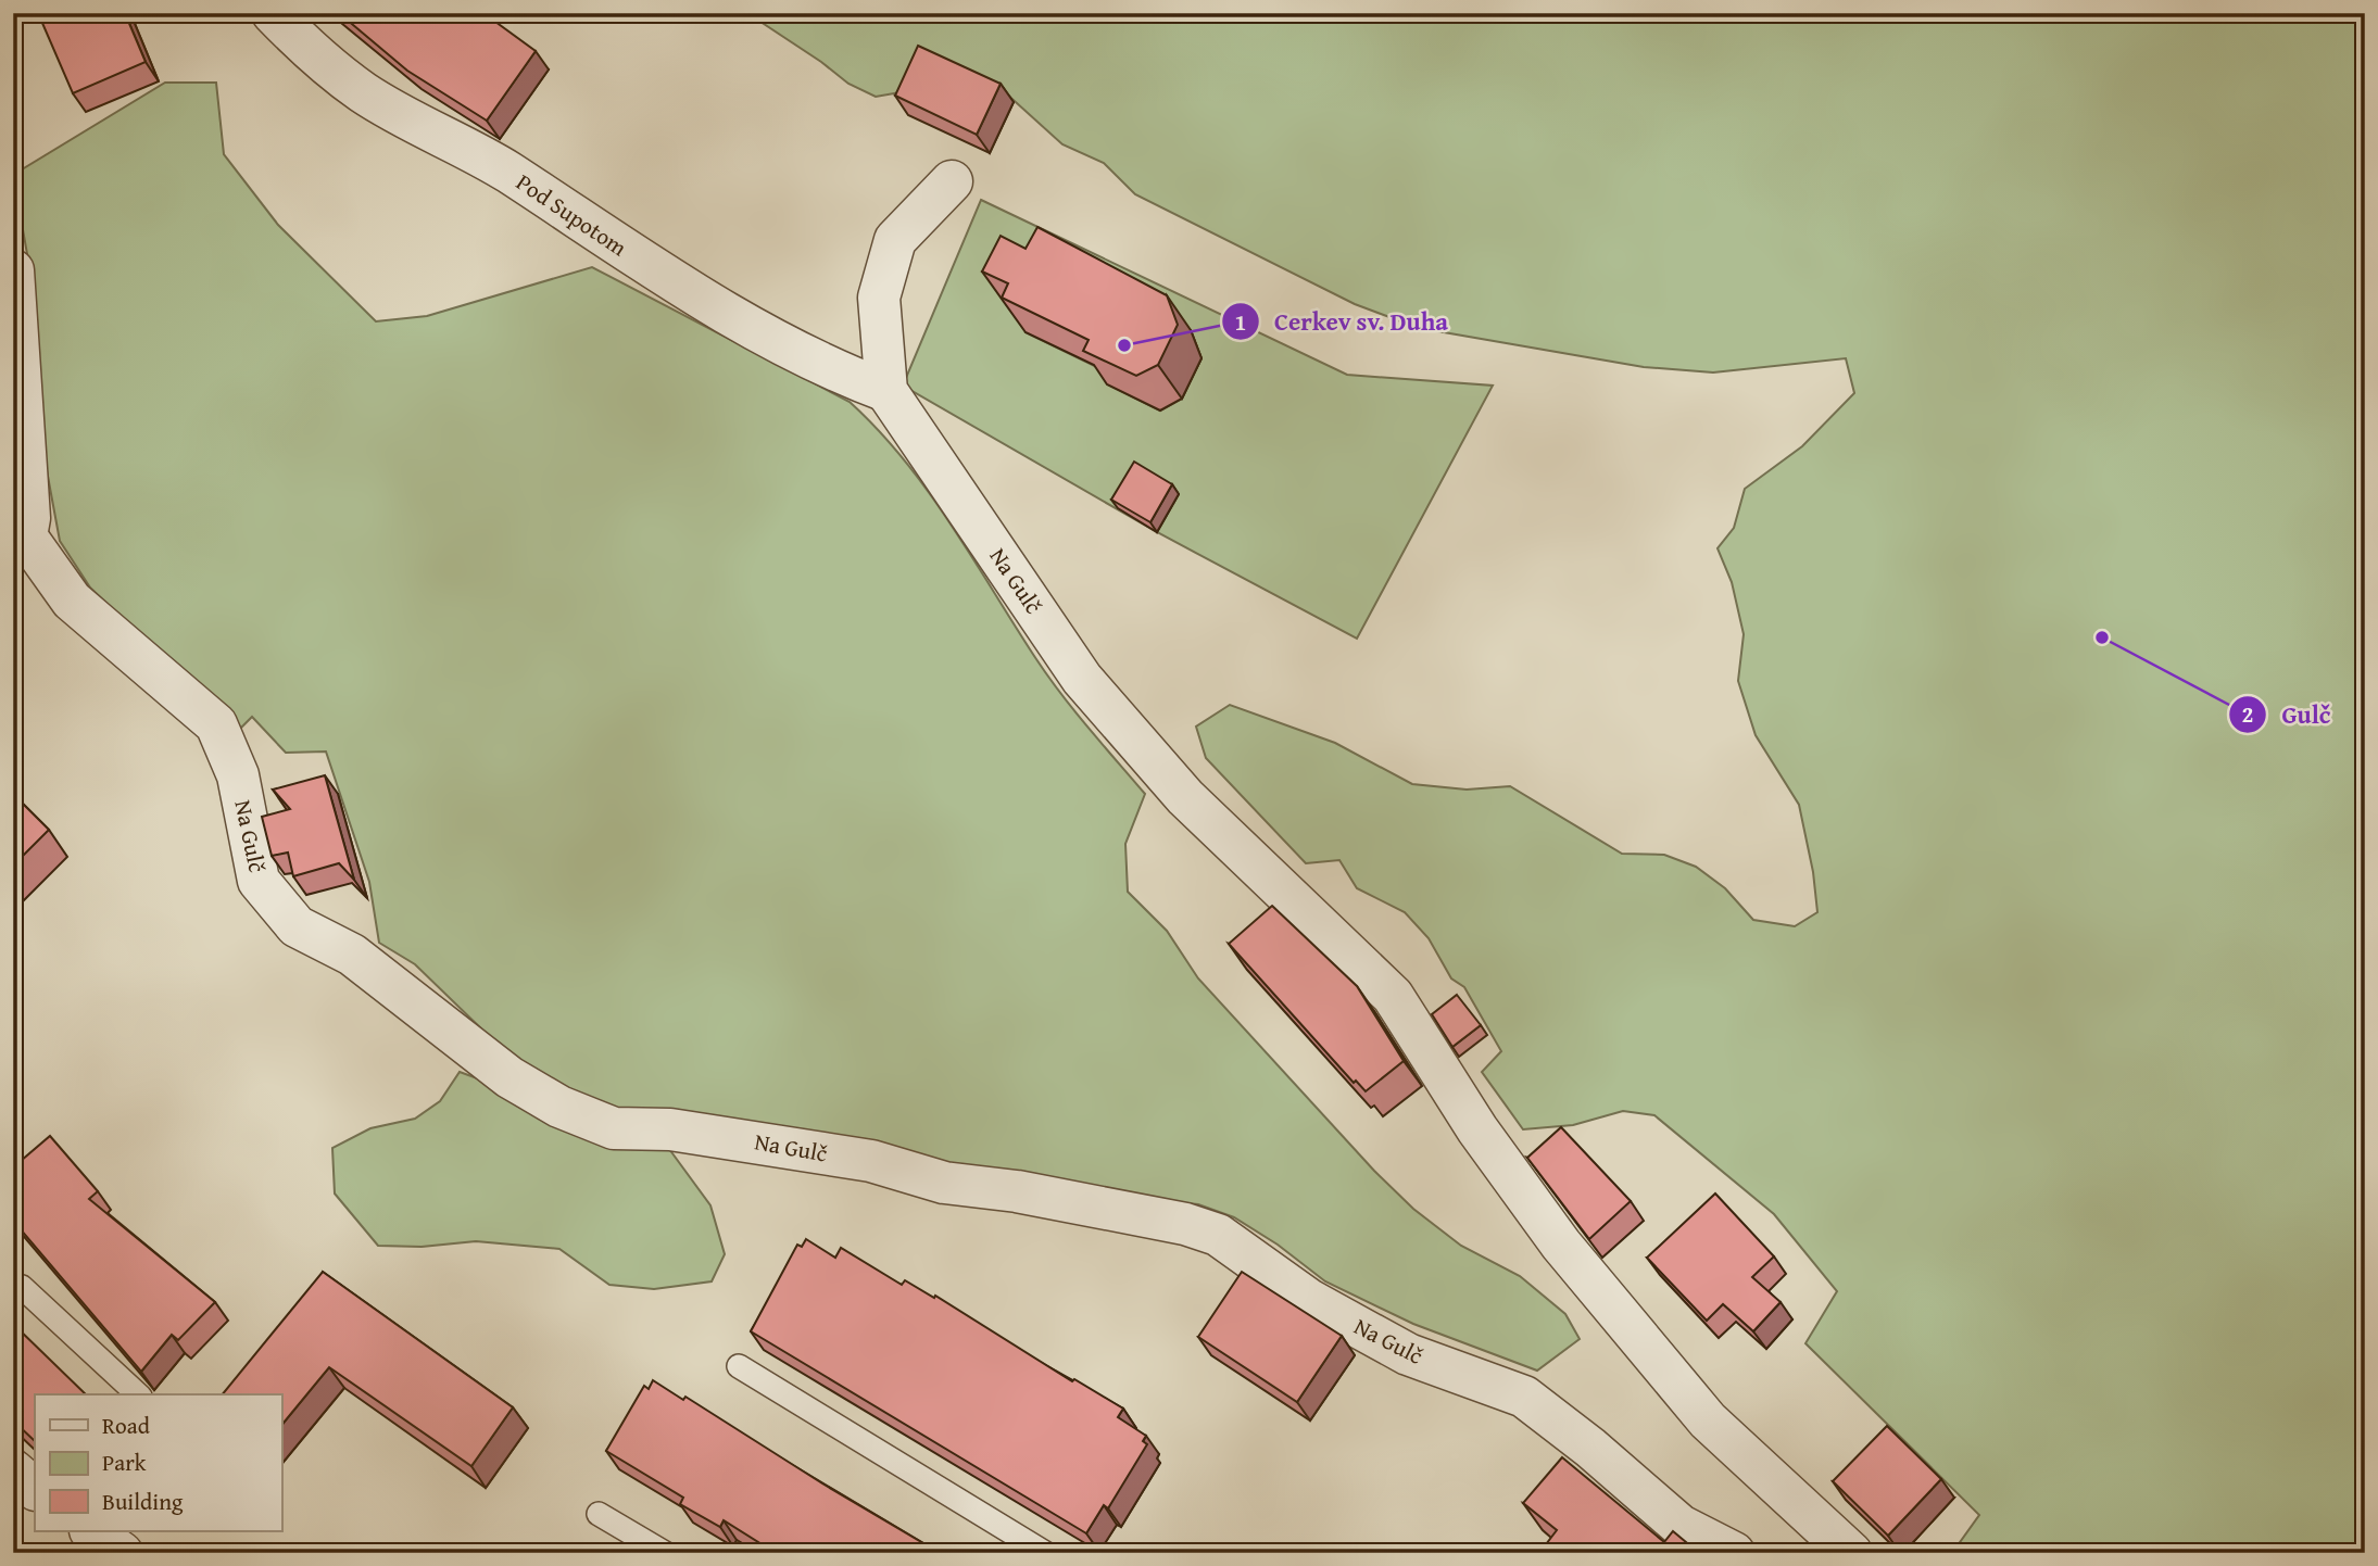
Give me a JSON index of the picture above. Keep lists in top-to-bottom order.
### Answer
{
  "streets": {
    "street": ["Pod Supotom", "Na Gulč"]
  },
  "crossings": [
    ["Pod Supotom", "Na Gulč"]
  ],
  "places": ["Cerkev sv. Duha", "Gulč"],
  "legend": ["Road", "Park", "Building"]
}
